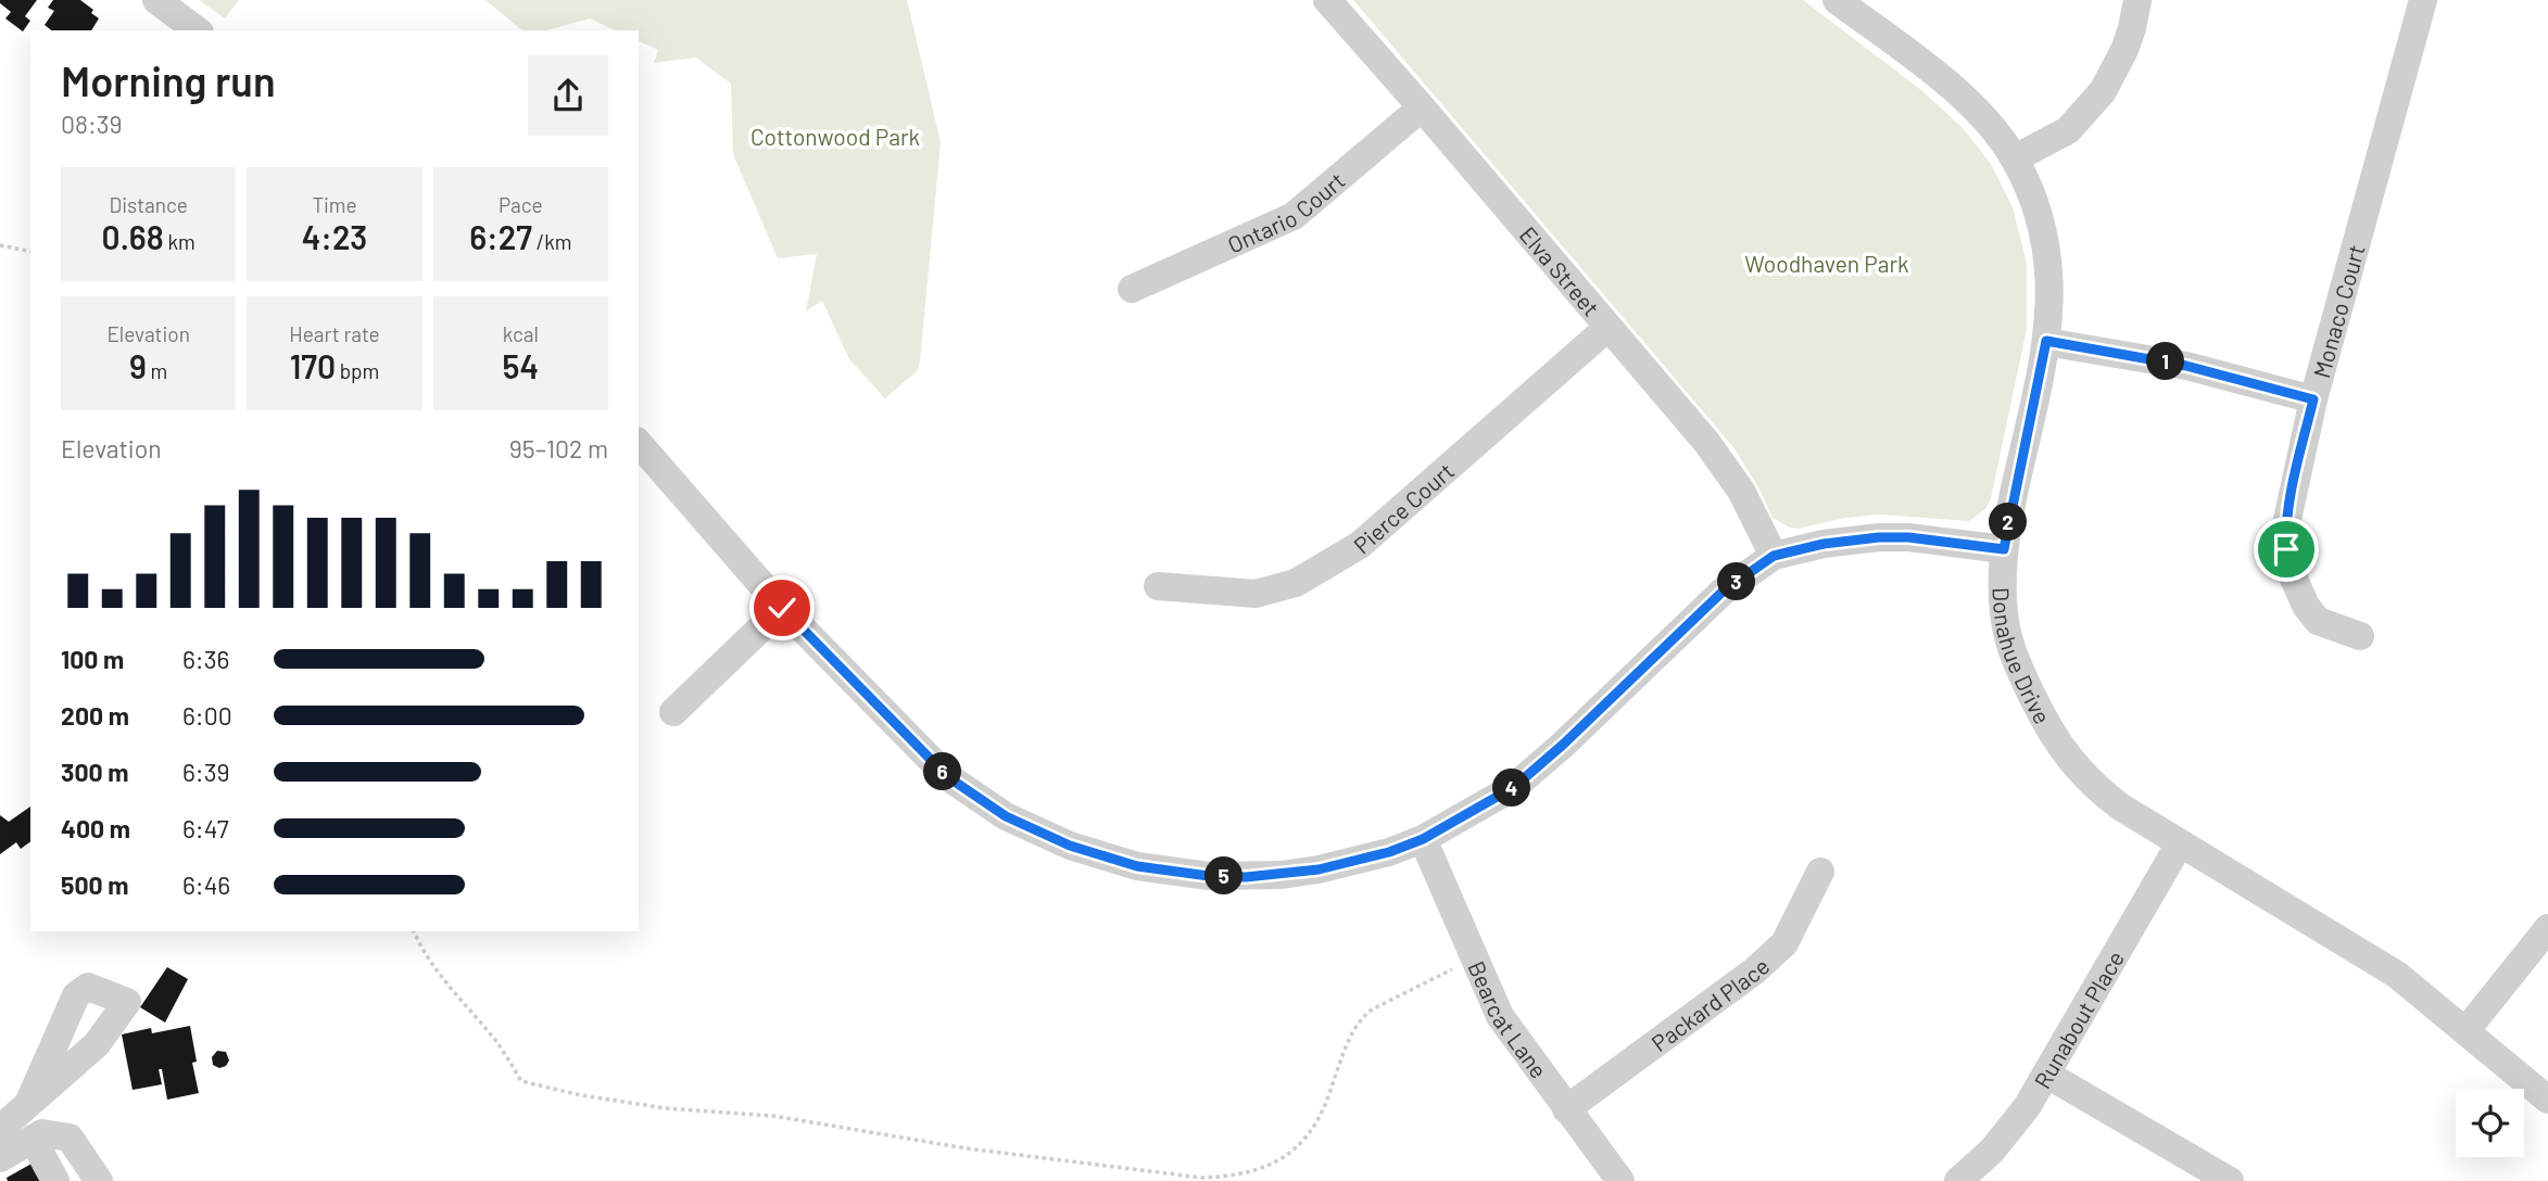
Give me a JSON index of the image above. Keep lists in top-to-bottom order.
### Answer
{
  "streets": {
    "street": [
      "Ontario Court",
      "Elva Street",
      "Monaco Court",
      "Pierce Court",
      "Donahue Drive",
      "Packard Place",
      "Bearcat Lane",
      "Runabout Place"
    ]
  },
  "crossings": [
    ["Ontario Court", "Elva Street"],
    ["Elva Street", "Pierce Court"],
    ["Donahue Drive", "Runabout Place"],
    ["Packard Place", "Bearcat Lane"]
  ],
  "parks": ["Cottonwood Park", "Woodhaven Park"],
  "page": {
    "heading": ["Morning run", "08:39"],
    "stats": [
      ["Distance", "0.68 km"],
      ["Time", "4:23"],
      ["Pace", "6:27 /km"],
      ["Elevation", "9 m"],
      ["Heart rate", "170 bpm"],
      ["kcal", "54"]
    ],
    "pins": [
      "1",
      "2",
      "3",
      "6",
      "4",
      "5"
    ],
    "chart": ["Elevation", "95–102 m"],
    "list": [
      {
        "name": "100 m",
        "note": "6:36"
      },
      {
        "name": "200 m",
        "note": "6:00"
      },
      {
        "name": "300 m",
        "note": "6:39"
      },
      {
        "name": "400 m",
        "note": "6:47"
      },
      {
        "name": "500 m",
        "note": "6:46"
      }
    ]
  }
}
